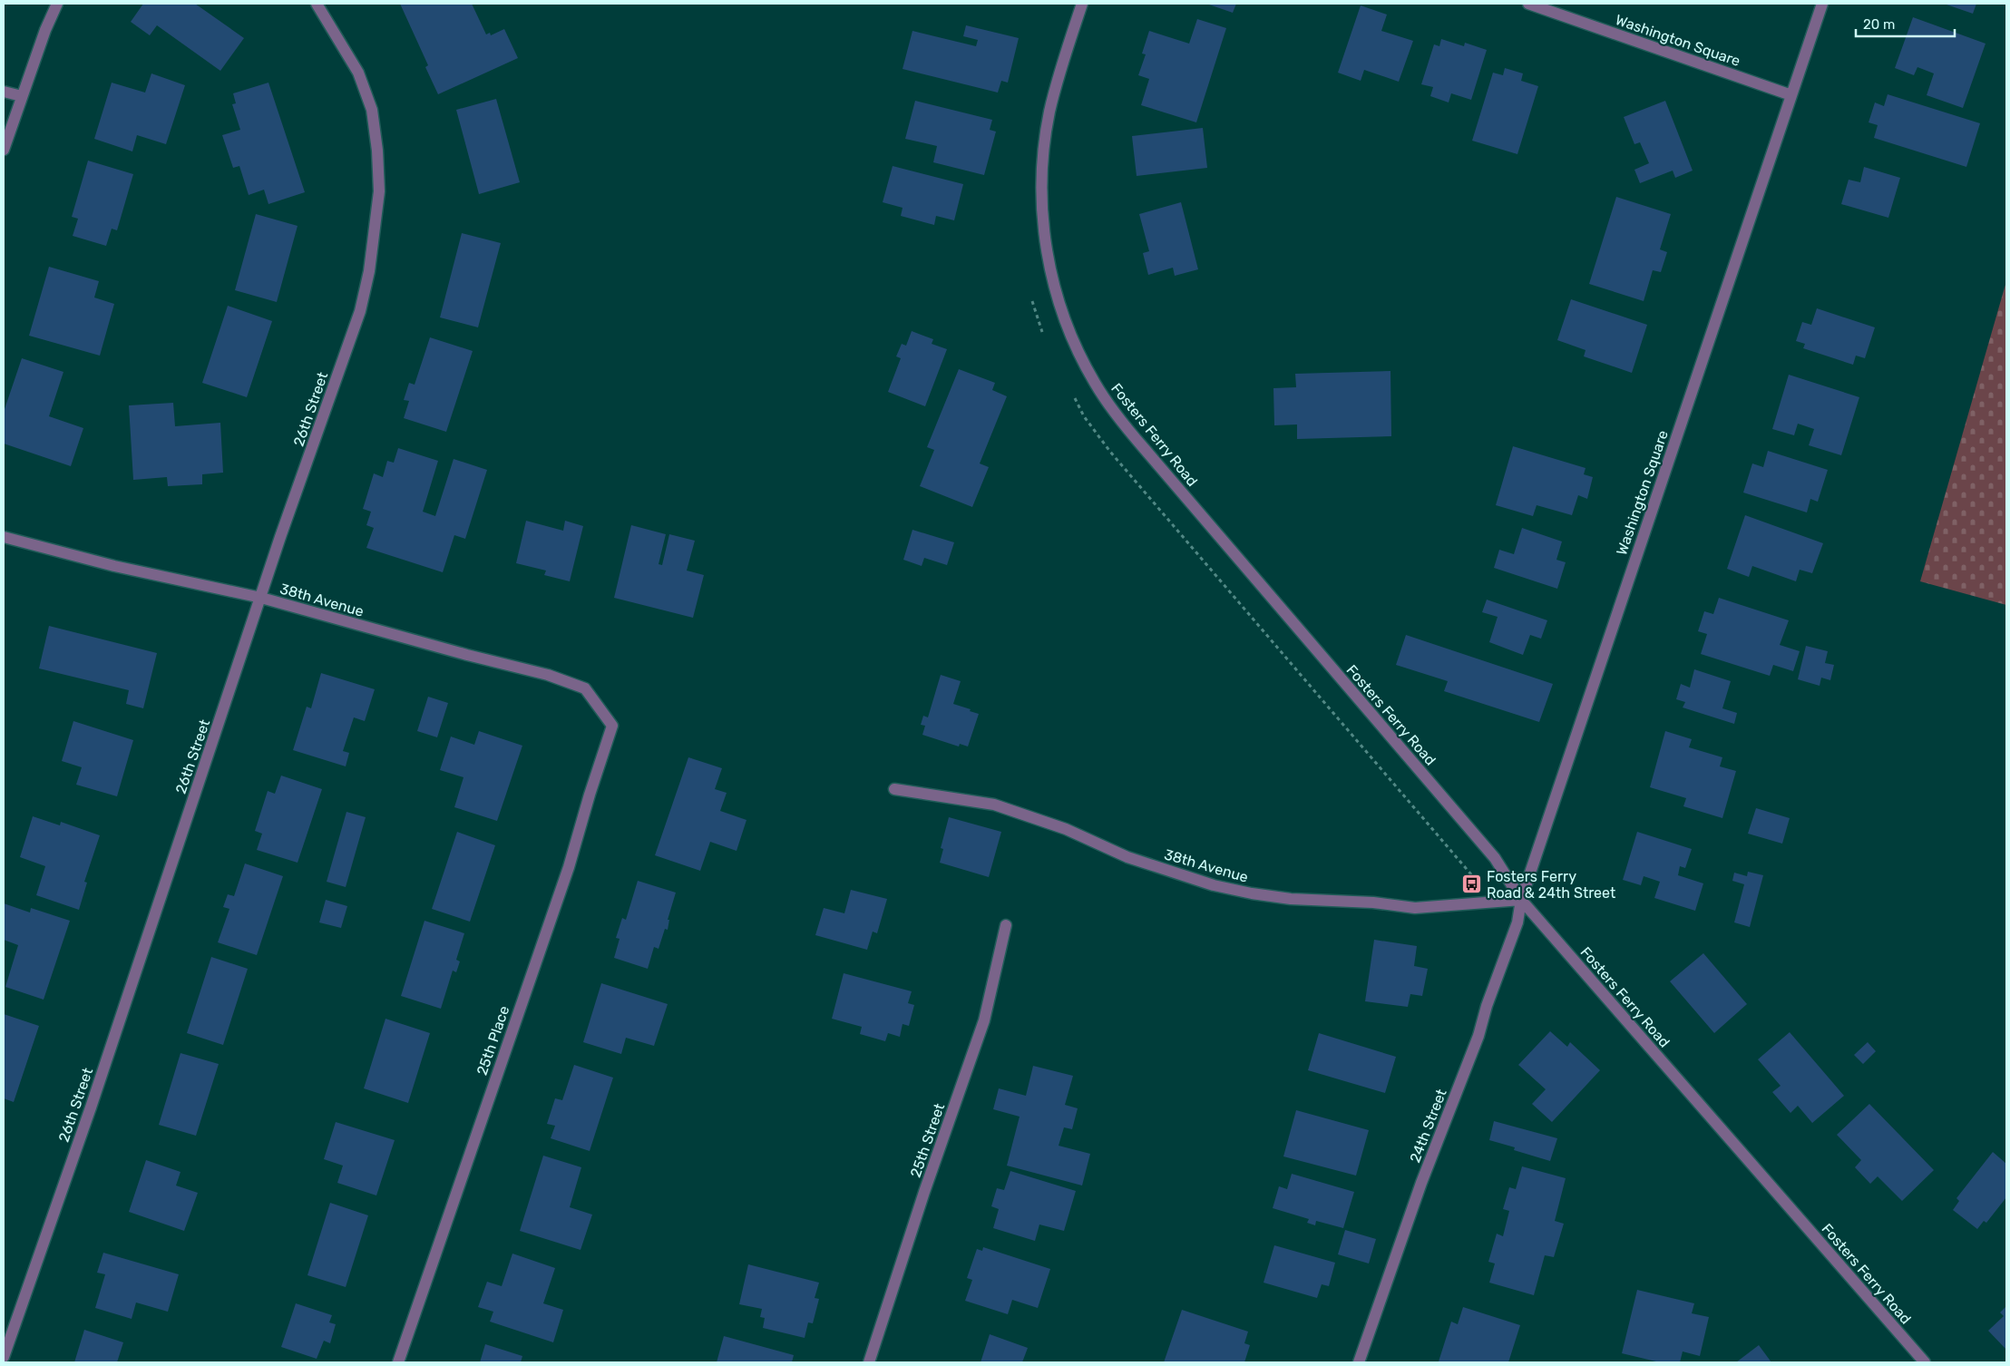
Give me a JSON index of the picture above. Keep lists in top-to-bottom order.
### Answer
{
  "streets": {
    "street": [
      "Washington Square",
      "26th Street",
      "Fosters Ferry Road",
      "38th Avenue",
      "25th Place",
      "24th Street",
      "25th Street"
    ]
  },
  "crossings": [
    ["Washington Square", "Fosters Ferry Road"],
    ["Washington Square", "38th Avenue"],
    ["Washington Square", "24th Street"],
    ["26th Street", "38th Avenue"],
    ["Fosters Ferry Road", "38th Avenue"],
    ["Fosters Ferry Road", "24th Street"],
    ["38th Avenue", "25th Place"],
    ["38th Avenue", "24th Street"]
  ],
  "places": {
    "bus stop": ["Fosters Ferry Road & 24th Street"]
  },
  "scale_bar": "20 m"
}
